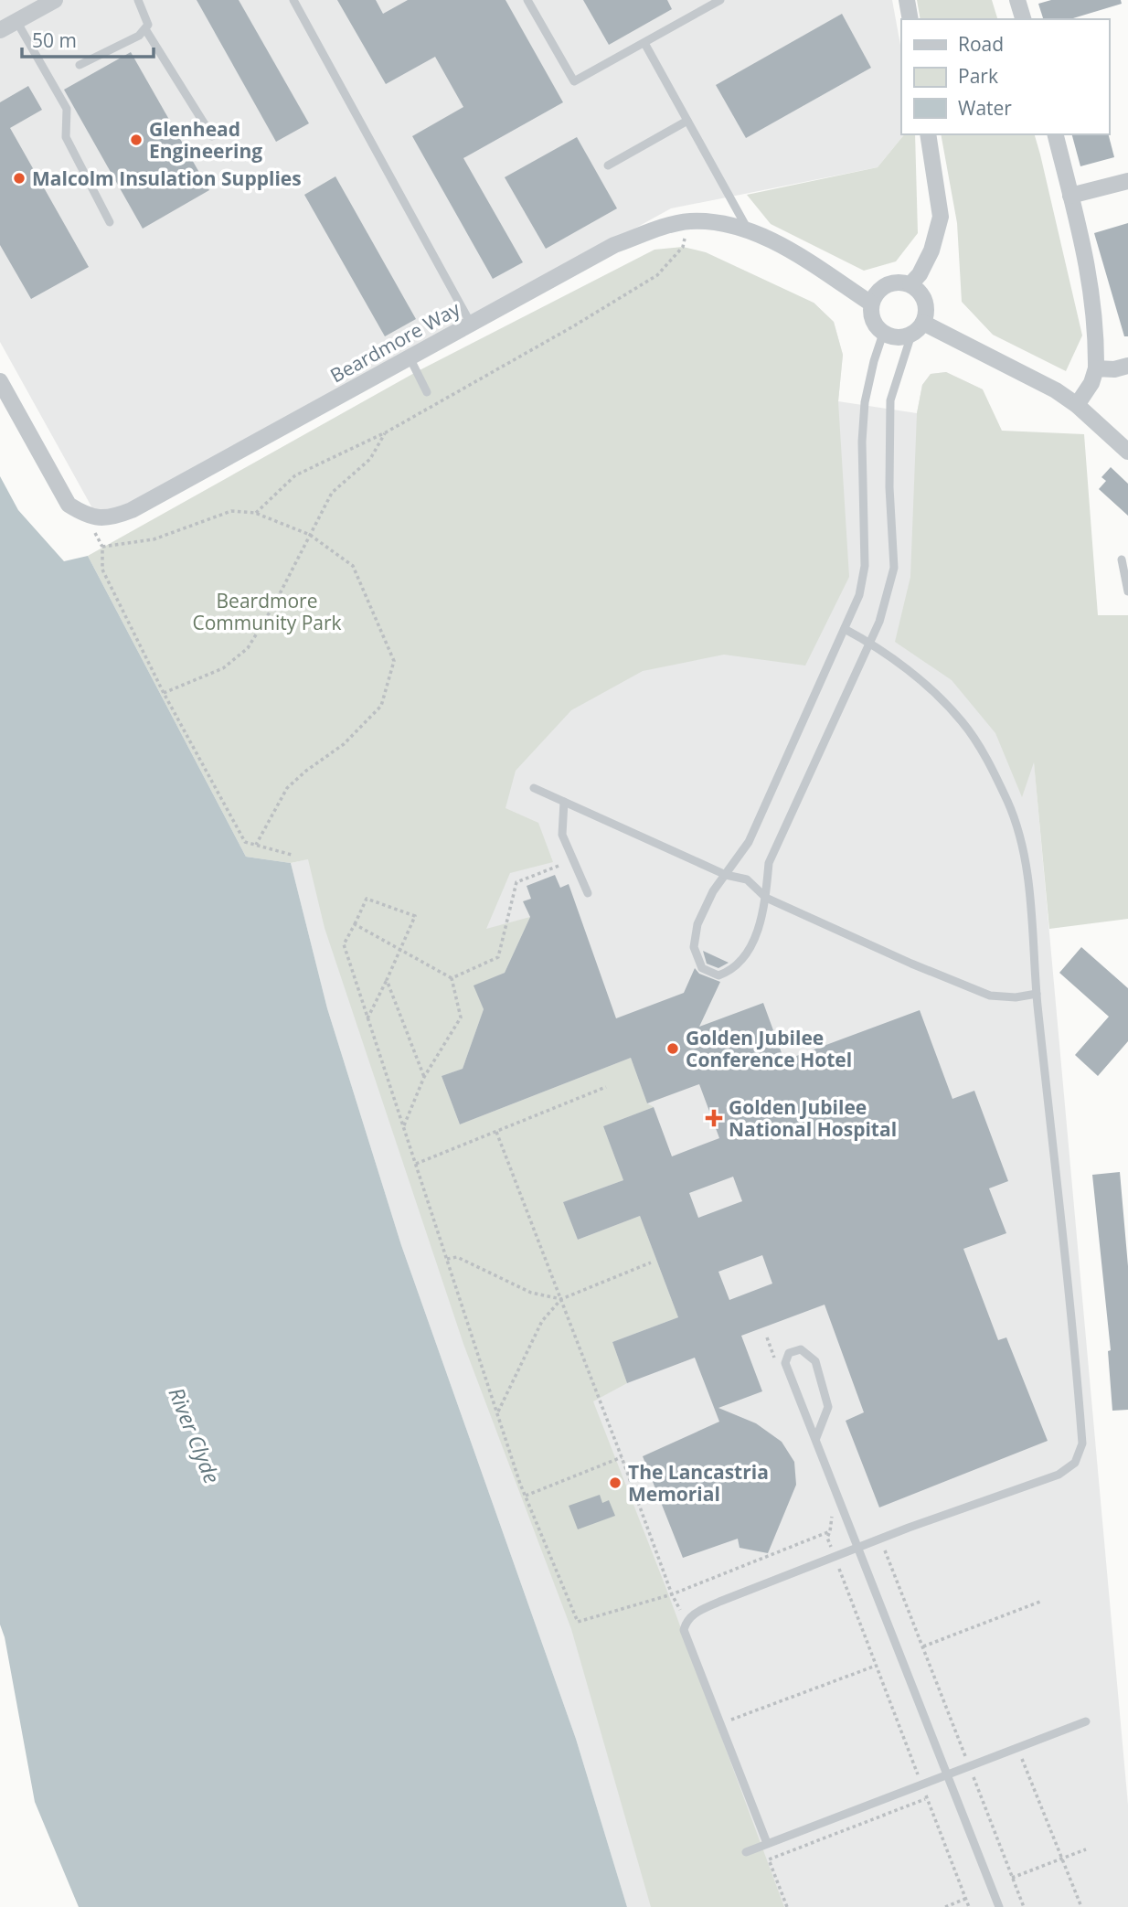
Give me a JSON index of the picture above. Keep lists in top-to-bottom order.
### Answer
{
  "streets": {
    "street": ["Beardmore Way"]
  },
  "water": ["River Clyde"],
  "parks": ["Beardmore Community Park"],
  "places": {
    "other": [
      "Glenhead Engineering",
      "Malcolm Insulation Supplies",
      "Golden Jubilee Conference Hotel",
      "The Lancastria Memorial"
    ],
    "health": ["Golden Jubilee National Hospital"]
  },
  "legend": ["Road", "Park", "Water"],
  "scale_bar": "50 m"
}
